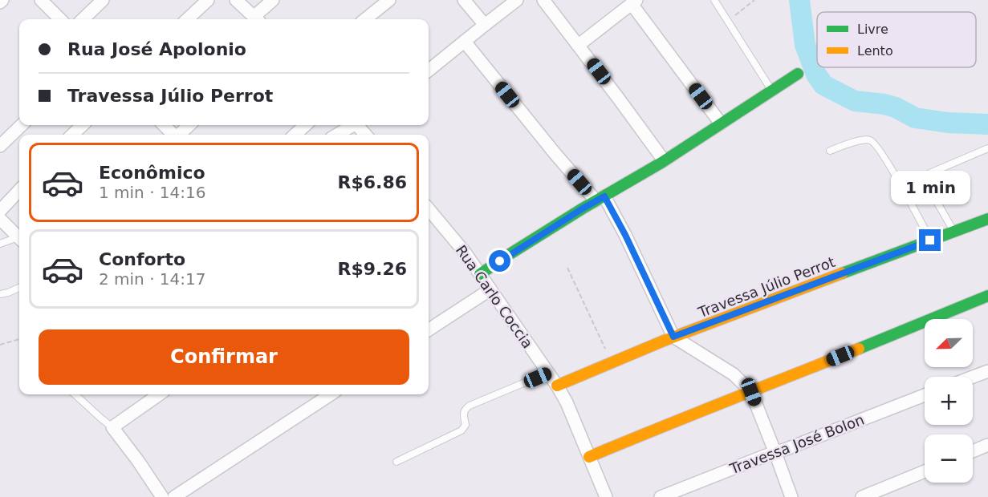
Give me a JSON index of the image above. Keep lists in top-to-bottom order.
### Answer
{
  "streets": {
    "street": ["Travessa Júlio Perrot", "Rua Carlo Coccia", "Travessa José Bolon"]
  },
  "crossings": [
    ["Travessa Júlio Perrot", "Rua Carlo Coccia"]
  ],
  "legend": ["Livre", "Lento"],
  "north": "bottom left",
  "page": {
    "banner": ["Rua José Apolonio", "Travessa Júlio Perrot"],
    "list": [
      {
        "name": "Econômico",
        "note": "1 min · 14:16",
        "value": "R$6.86"
      },
      {
        "name": "Conforto",
        "note": "2 min · 14:17",
        "value": "R$9.26"
      }
    ],
    "bubble": "1 min",
    "map_buttons": ["+", "−"],
    "buttons": "Confirmar"
  }
}
